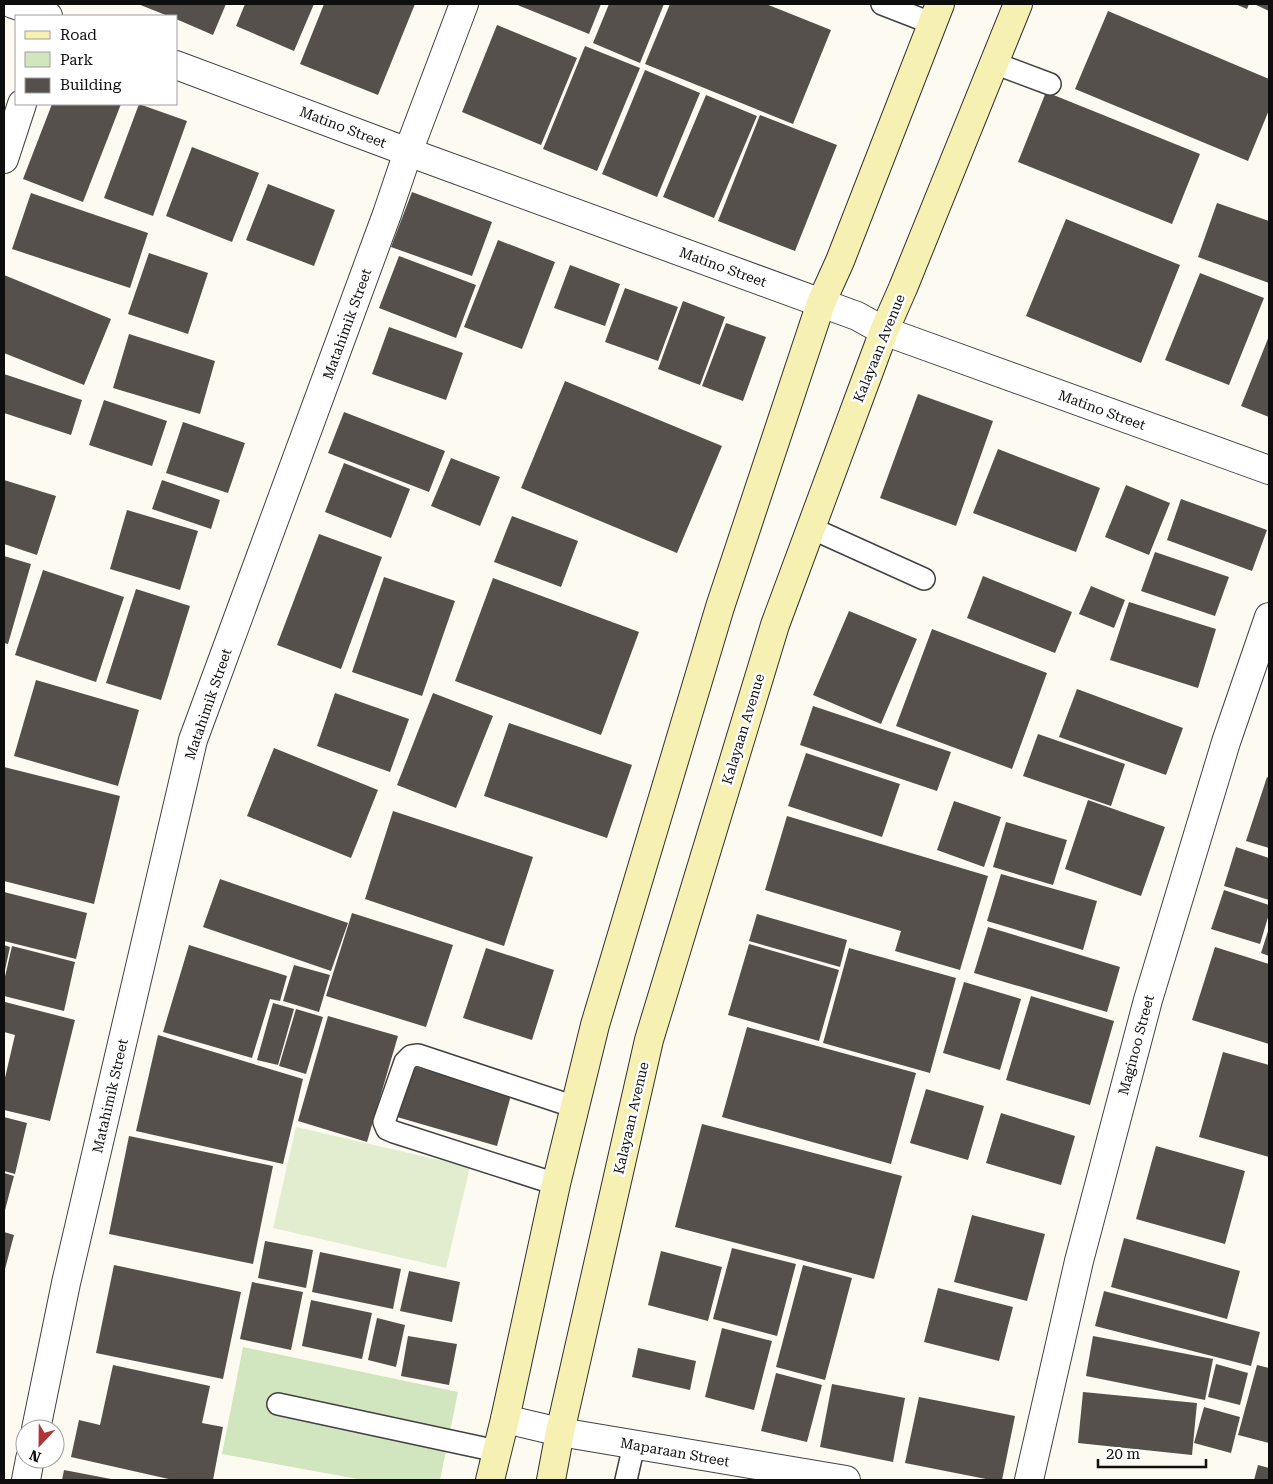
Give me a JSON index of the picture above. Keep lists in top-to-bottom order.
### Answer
{
  "streets": {
    "main road": ["Kalayaan Avenue"],
    "street": [
      "Matino Street",
      "Matahimik Street",
      "Maginoo Street",
      "Maparaan Street"
    ]
  },
  "crossings": [
    ["Matino Street", "Matahimik Street"],
    ["Matino Street", "Kalayaan Avenue"],
    ["Kalayaan Avenue", "Maparaan Street"]
  ],
  "legend": ["Road", "Park", "Building"],
  "scale_bar": "20 m",
  "north": "bottom"
}
